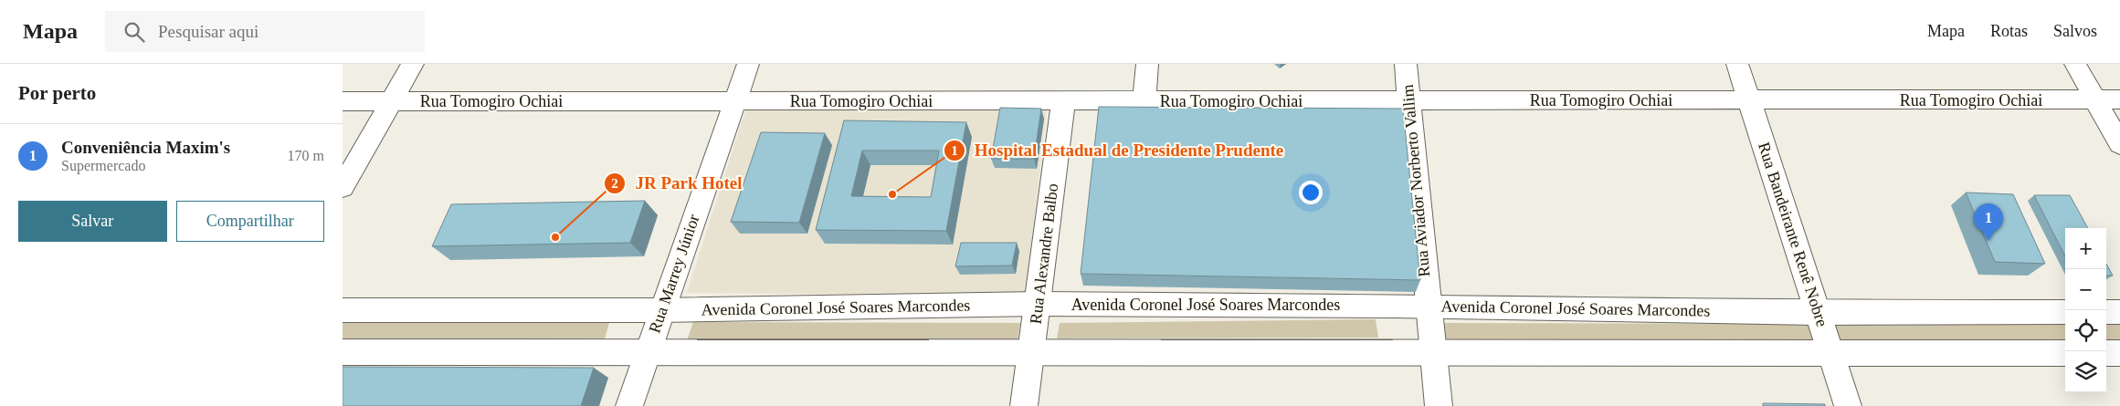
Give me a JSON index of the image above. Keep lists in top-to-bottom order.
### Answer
{
  "streets": {
    "street": [
      "Rua Tomogiro Ochiai",
      "Rua Aviador Norberto Vallim",
      "Rua Bandeirante Renê Nobre",
      "Rua Alexandre Balbo",
      "Rua Marrey Júnior",
      "Avenida Coronel José Soares Marcondes"
    ]
  },
  "crossings": [
    ["Rua Tomogiro Ochiai", "Rua Aviador Norberto Vallim"],
    ["Rua Tomogiro Ochiai", "Rua Bandeirante Renê Nobre"],
    ["Rua Tomogiro Ochiai", "Rua Alexandre Balbo"],
    ["Rua Tomogiro Ochiai", "Rua Marrey Júnior"],
    ["Rua Aviador Norberto Vallim", "Avenida Coronel José Soares Marcondes"],
    ["Rua Bandeirante Renê Nobre", "Avenida Coronel José Soares Marcondes"],
    ["Rua Alexandre Balbo", "Avenida Coronel José Soares Marcondes"],
    ["Rua Marrey Júnior", "Avenida Coronel José Soares Marcondes"]
  ],
  "places": ["Hospital Estadual de Presidente Prudente", "JR Park Hotel"],
  "page": {
    "header": "Mapa",
    "search": "Pesquisar aqui",
    "nav": ["Mapa", "Rotas", "Salvos"],
    "heading": "Por perto",
    "list": [
      {
        "mark": "1",
        "name": "Conveniência Maxim's",
        "note": "Supermercado",
        "value": "170 m"
      }
    ],
    "buttons": ["Salvar", "Compartilhar"],
    "pins": "1",
    "map_buttons": ["+", "−"]
  }
}
